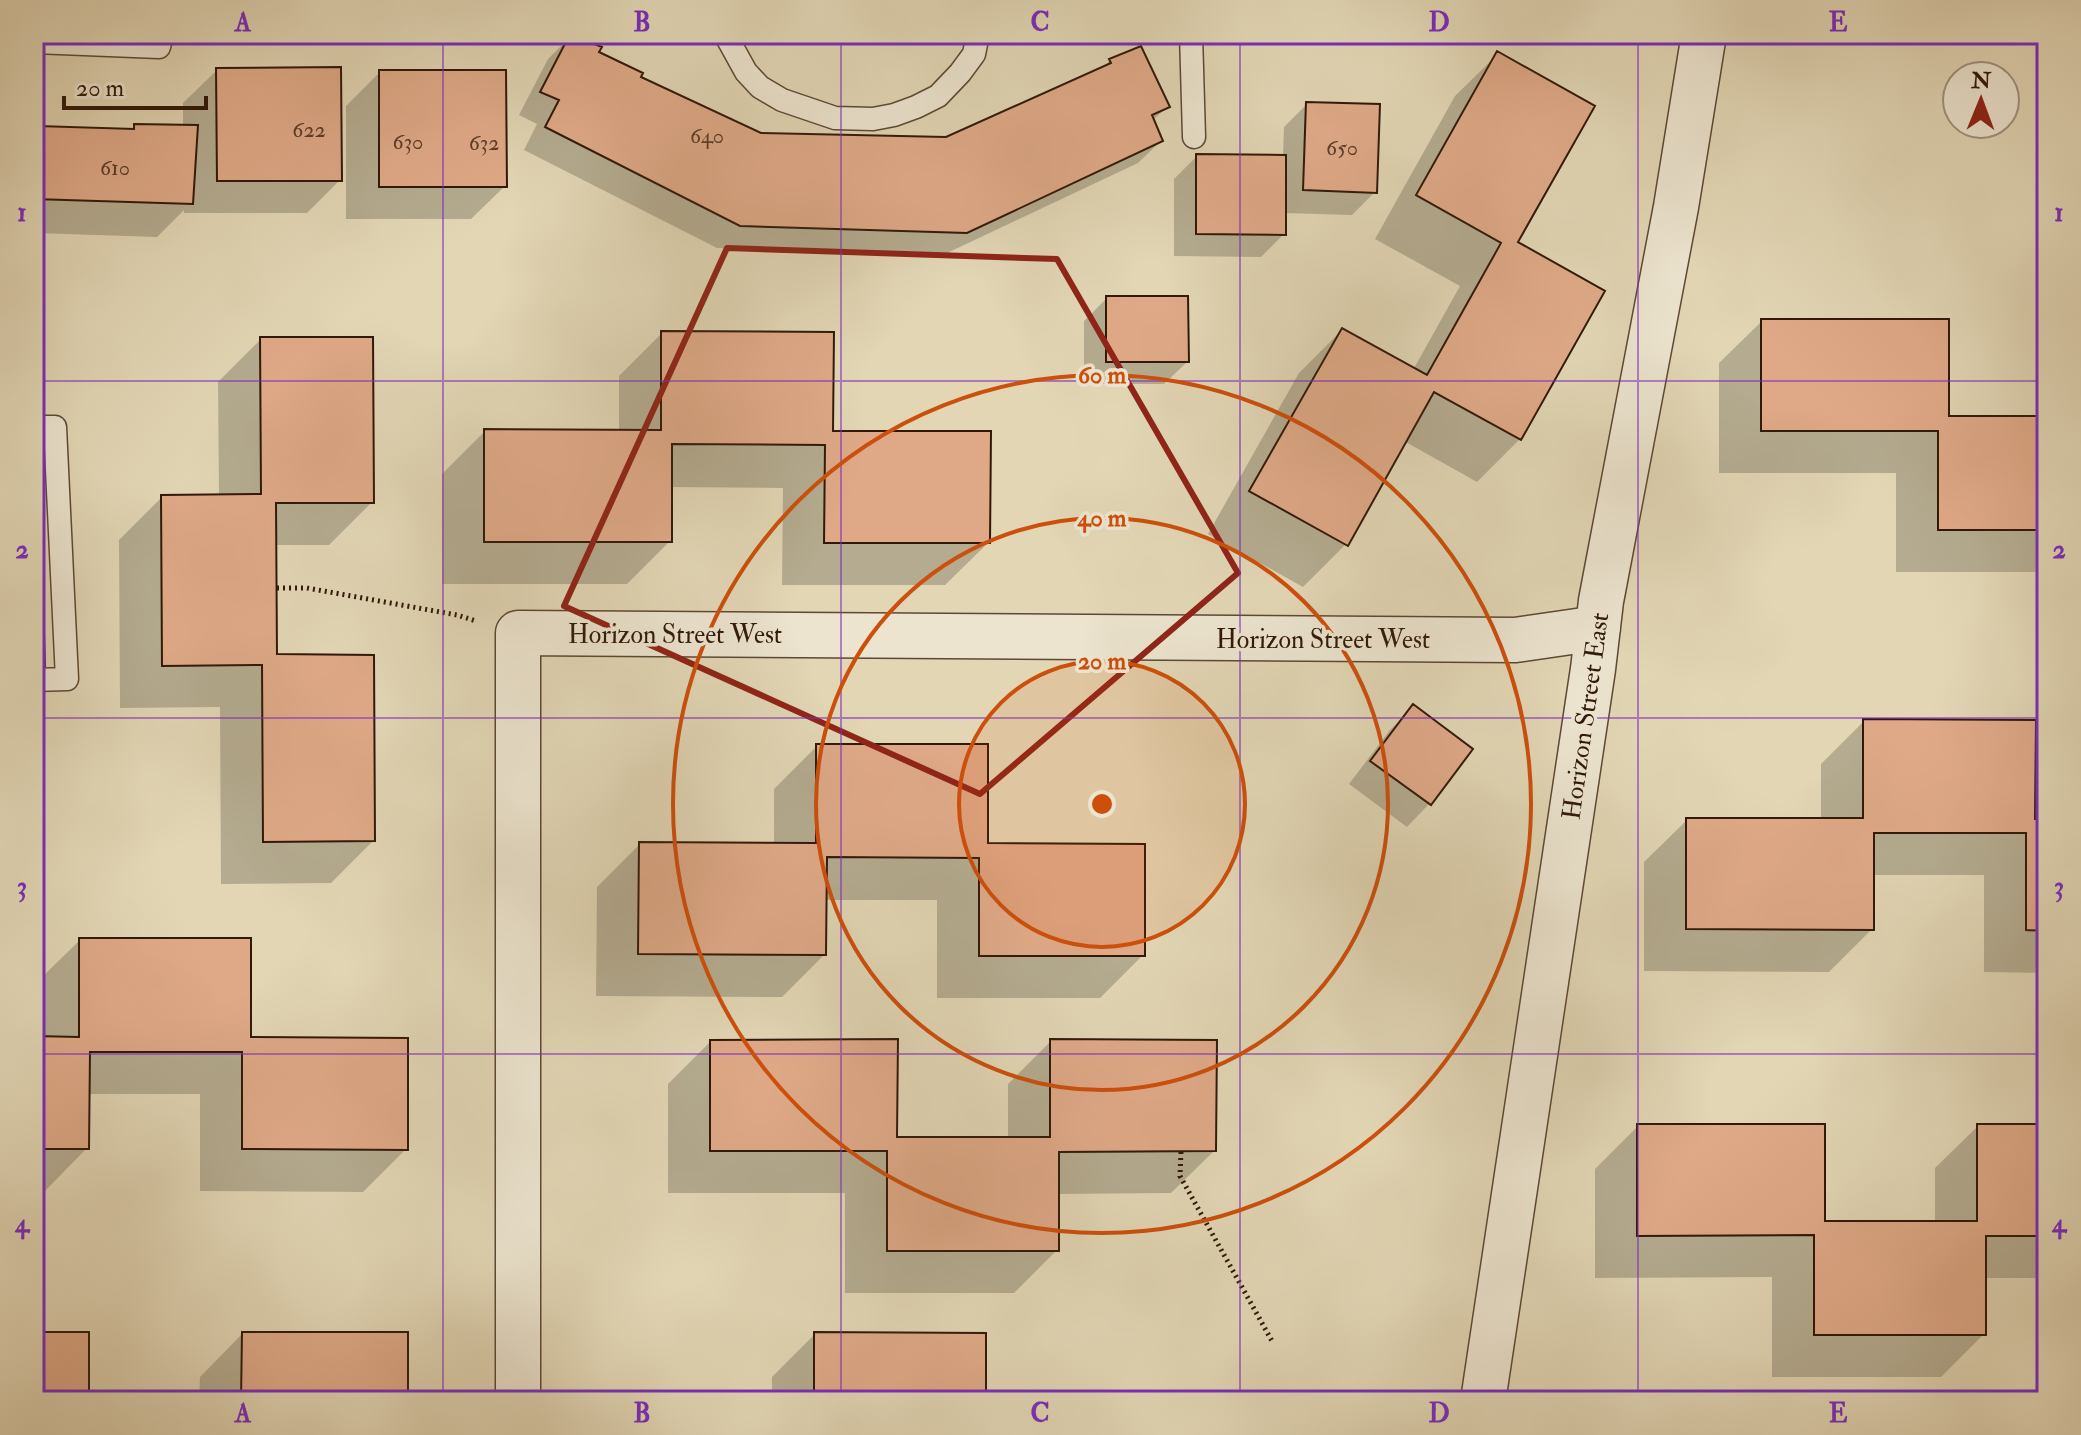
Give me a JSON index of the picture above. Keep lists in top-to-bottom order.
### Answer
{
  "streets": {
    "street": ["Horizon Street West", "Horizon Street East"]
  },
  "crossings": [
    ["Horizon Street West", "Horizon Street East"]
  ],
  "house_numbers": [
    "622",
    "640",
    "630",
    "632",
    "650",
    "610"
  ],
  "scale_bar": "20 m",
  "north": "top",
  "grid": {
    "columns": [
      "A",
      "B",
      "C",
      "D",
      "E"
    ],
    "rows": [
      "1",
      "2",
      "3",
      "4"
    ]
  },
  "rings": ["60 m", "40 m", "20 m"]
}
